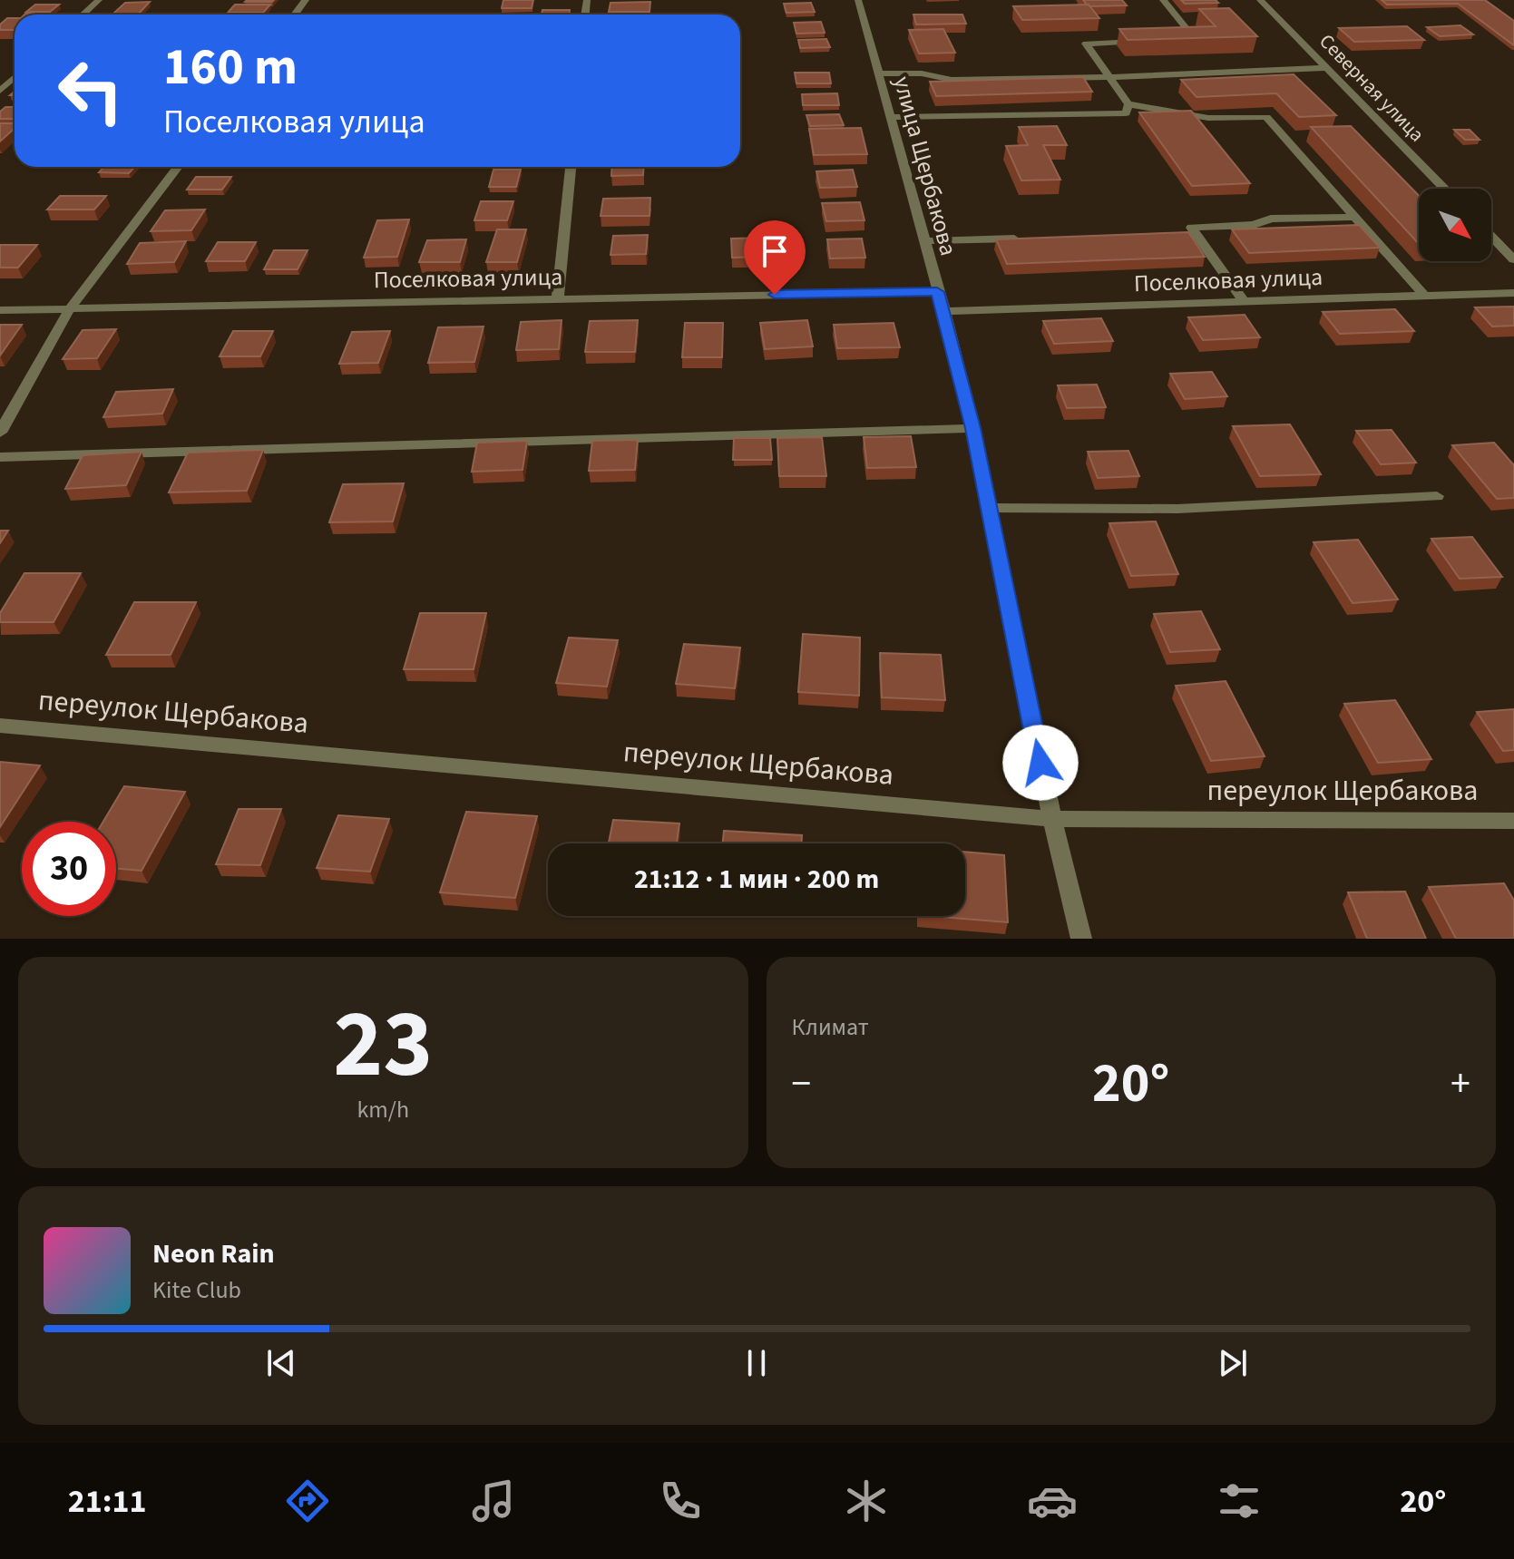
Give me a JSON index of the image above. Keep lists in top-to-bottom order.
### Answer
{
  "streets": {
    "street": [
      "Северная улица",
      "улица Щербакова",
      "Поселковая улица",
      "переулок Щербакова"
    ]
  },
  "crossings": [
    ["улица Щербакова", "Поселковая улица"],
    ["улица Щербакова", "переулок Щербакова"]
  ],
  "north": "bottom right",
  "page": {
    "turn": ["160 m", "Поселковая улица"],
    "limit": "30",
    "trip": "21:12 · 1 мин · 200 m",
    "tile": [
      ["23", "km/h"],
      "Климат"
    ],
    "heat": ["−", "20°", "+"],
    "song": ["Neon Rain", "Kite Club"],
    "tabs": ["21:11", "20°"]
  }
}
